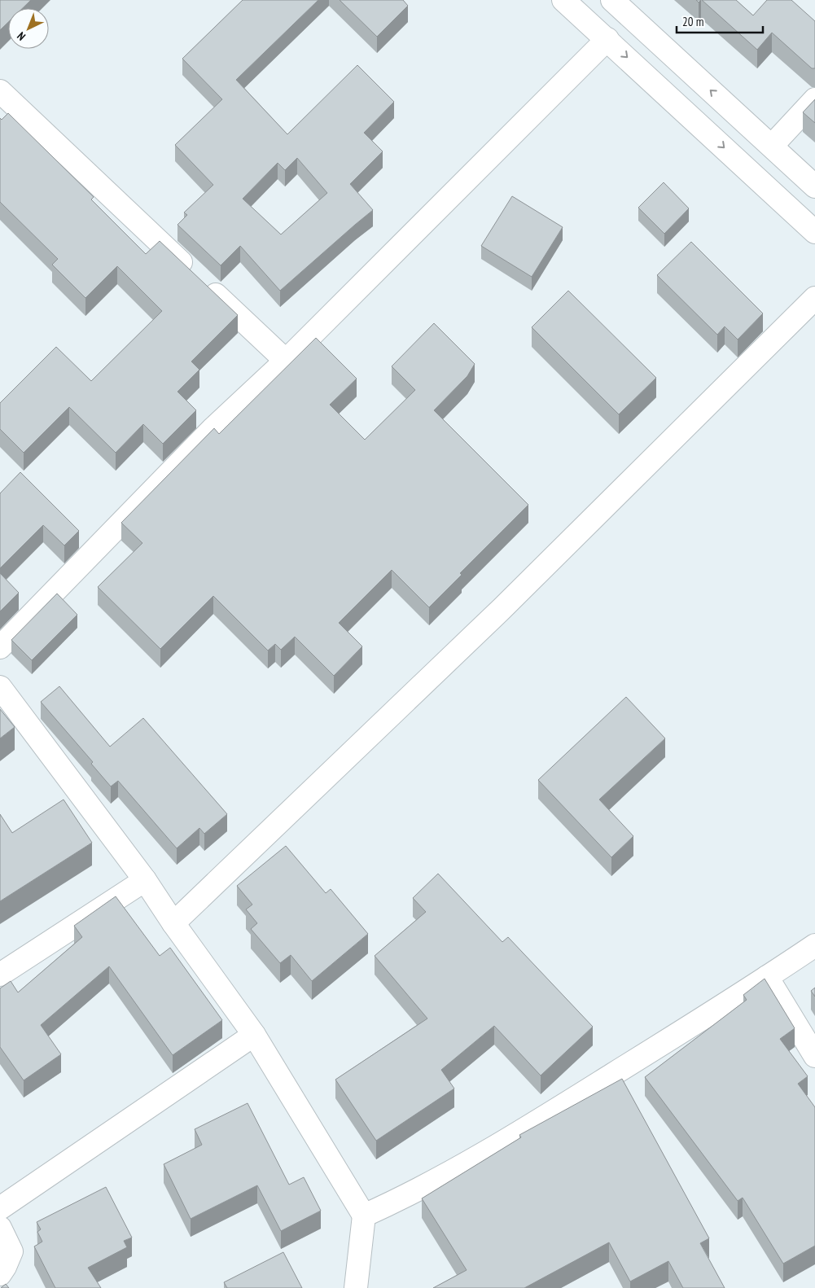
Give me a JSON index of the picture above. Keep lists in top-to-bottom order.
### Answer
{
  "scale_bar": "20 m",
  "north": "bottom left"
}
